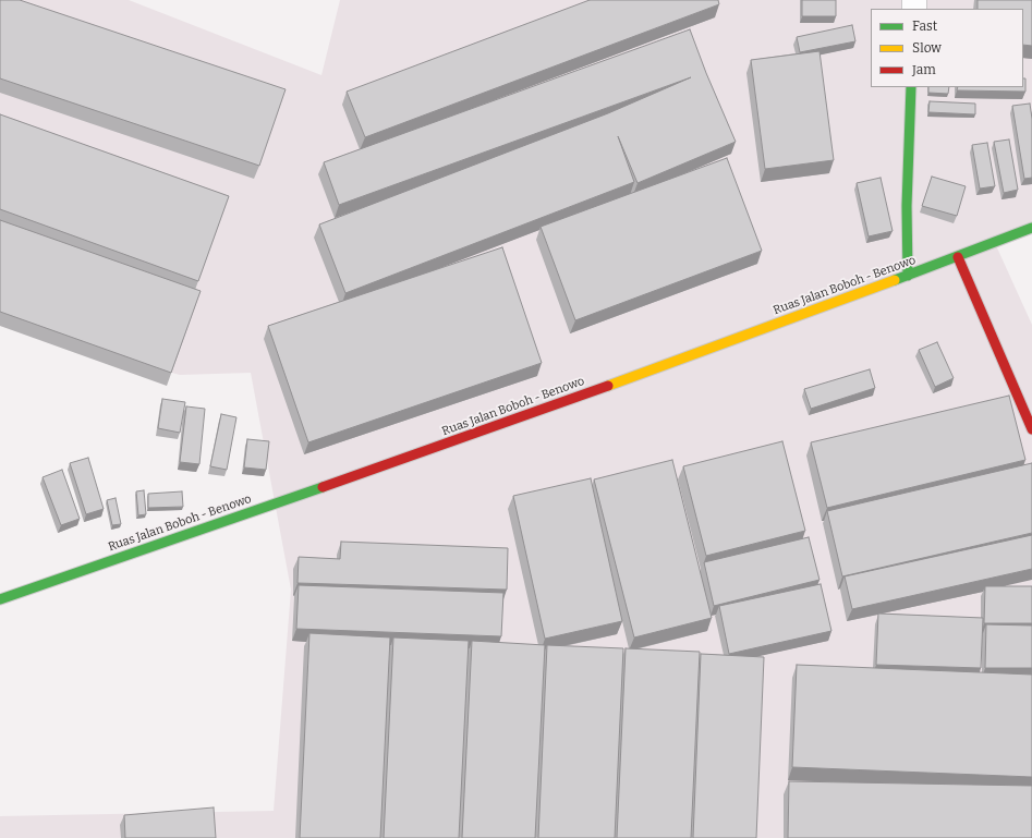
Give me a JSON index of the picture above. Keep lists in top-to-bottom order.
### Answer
{
  "streets": {
    "main road": ["Ruas Jalan Boboh - Benowo"]
  },
  "legend": ["Fast", "Slow", "Jam"]
}
